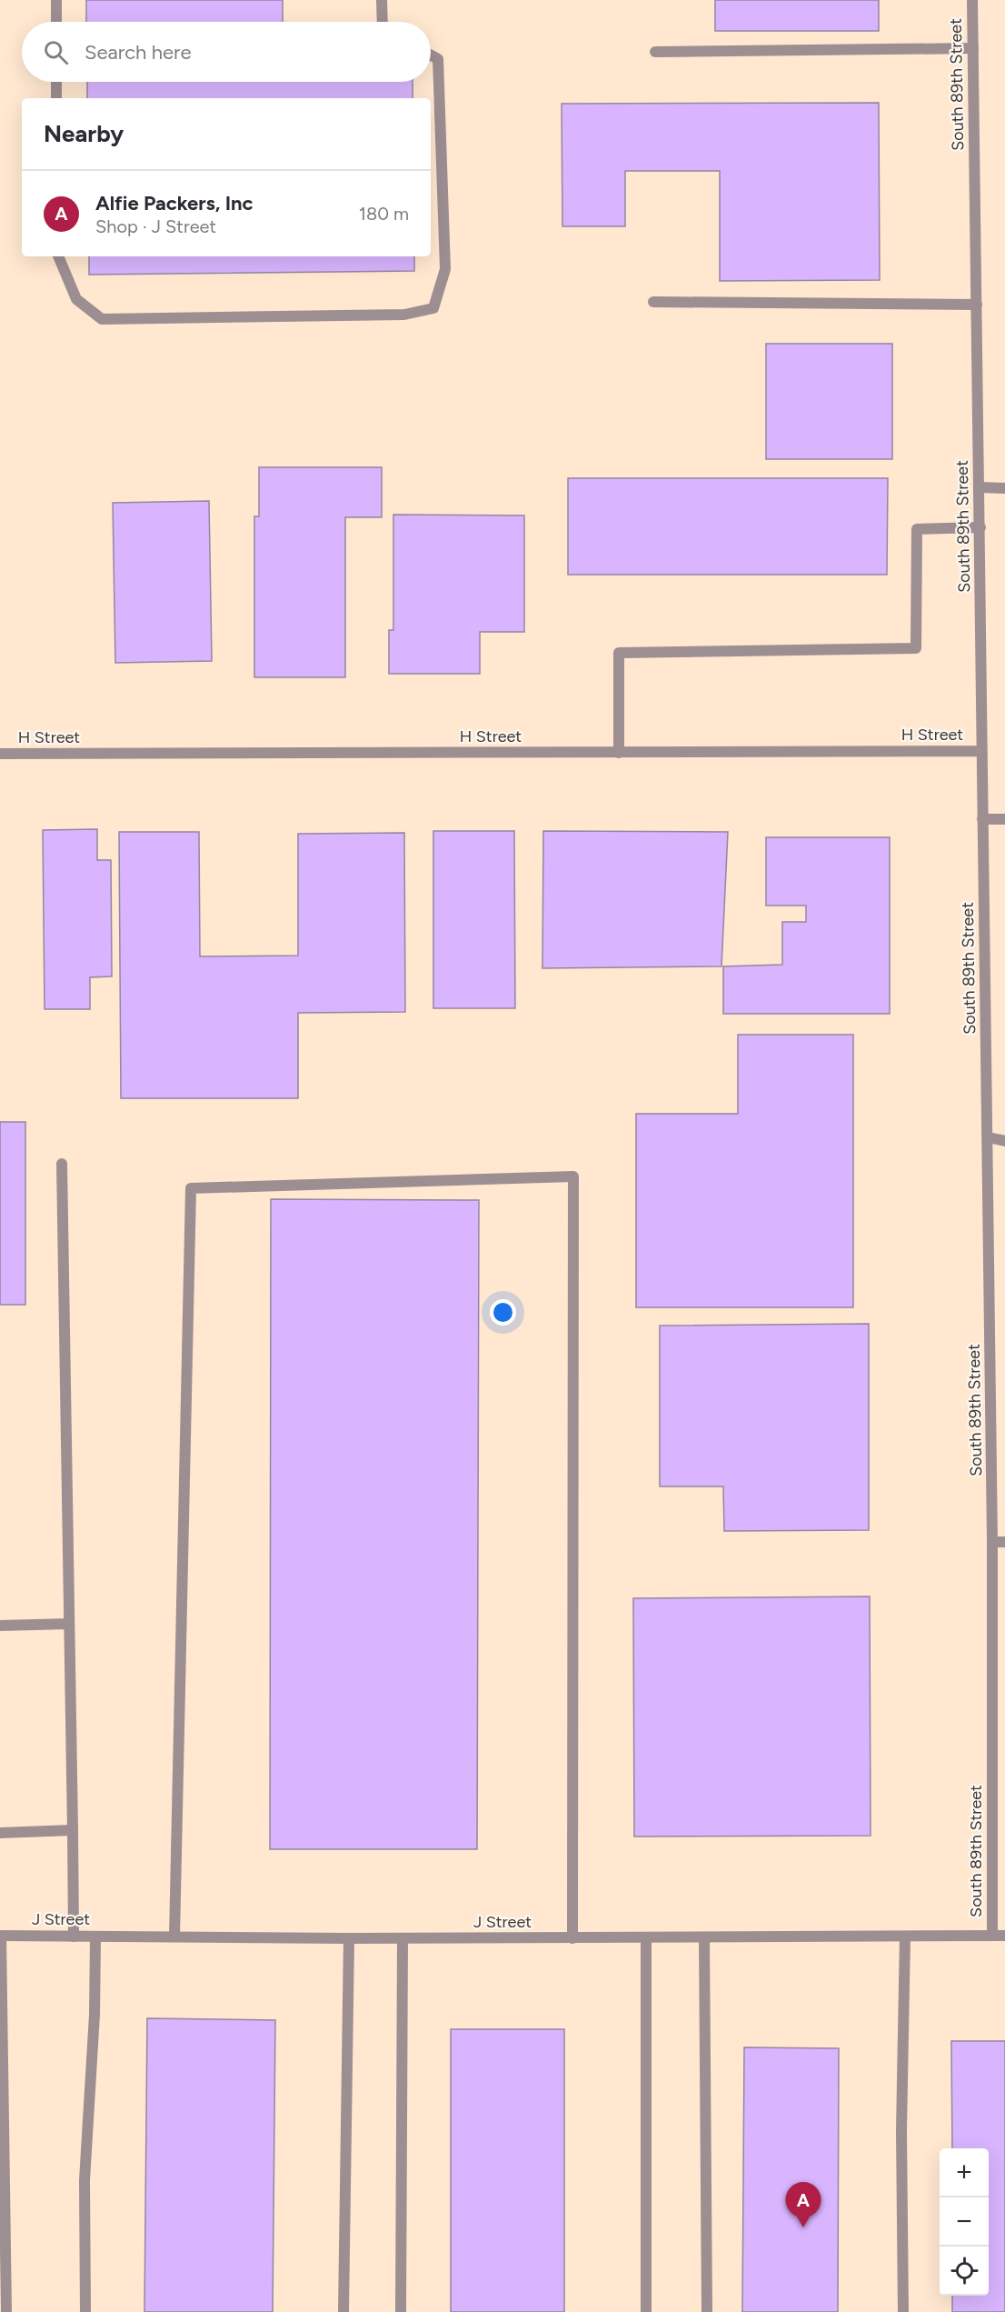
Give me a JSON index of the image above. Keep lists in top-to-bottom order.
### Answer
{
  "streets": {
    "street": ["South 89th Street", "H Street", "J Street"]
  },
  "crossings": [
    ["South 89th Street", "H Street"],
    ["South 89th Street", "J Street"]
  ],
  "page": {
    "search": "Search here",
    "heading": "Nearby",
    "list": [
      {
        "mark": "A",
        "name": "Alfie Packers, Inc",
        "note": "Shop · J Street",
        "value": "180 m"
      }
    ],
    "map_buttons": ["+", "−"],
    "pins": "A"
  }
}
